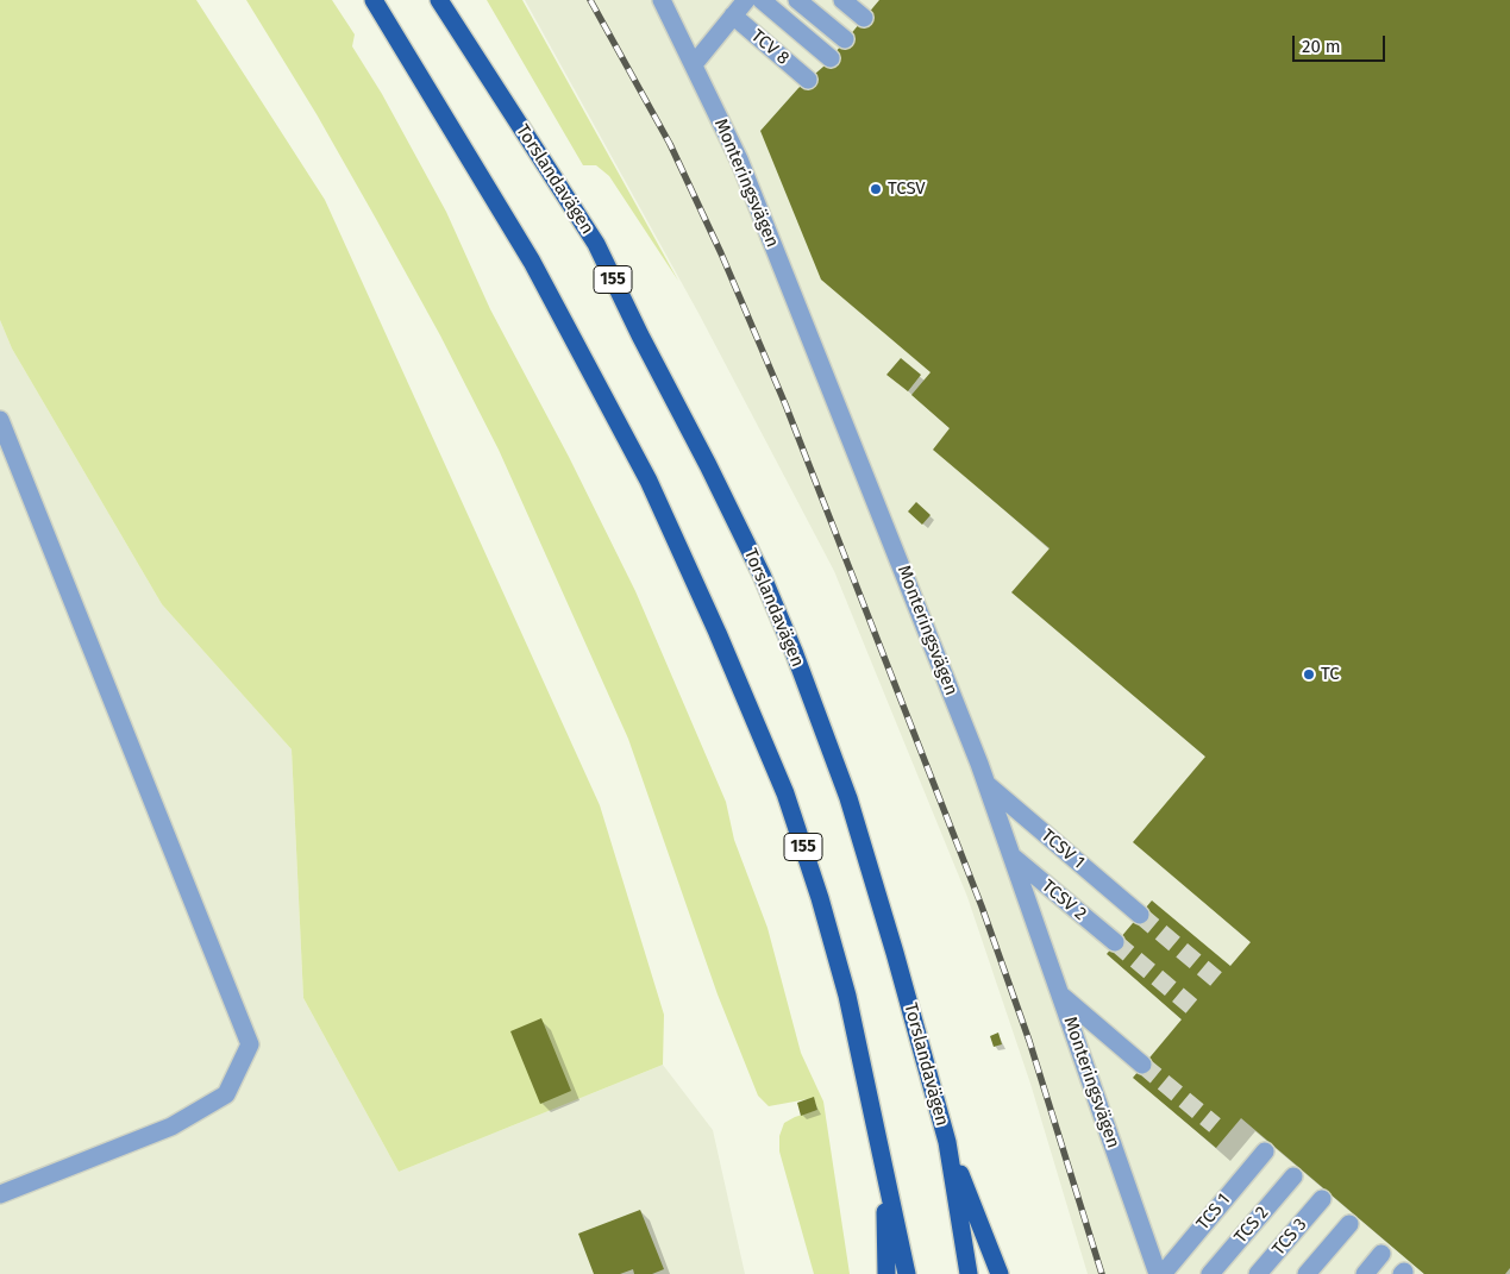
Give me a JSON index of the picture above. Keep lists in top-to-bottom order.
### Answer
{
  "streets": {
    "main road": ["Torslandavägen", "155"],
    "street": [
      "TCV 8",
      "Monteringsvägen",
      "TCSV 1",
      "TCSV 2",
      "TCS 1",
      "TCS 2",
      "TCS 3"
    ]
  },
  "crossings": [
    ["Monteringsvägen", "TCSV 1"],
    ["Monteringsvägen", "TCSV 2"]
  ],
  "places": ["TCSV", "TC"],
  "scale_bar": "20 m"
}
